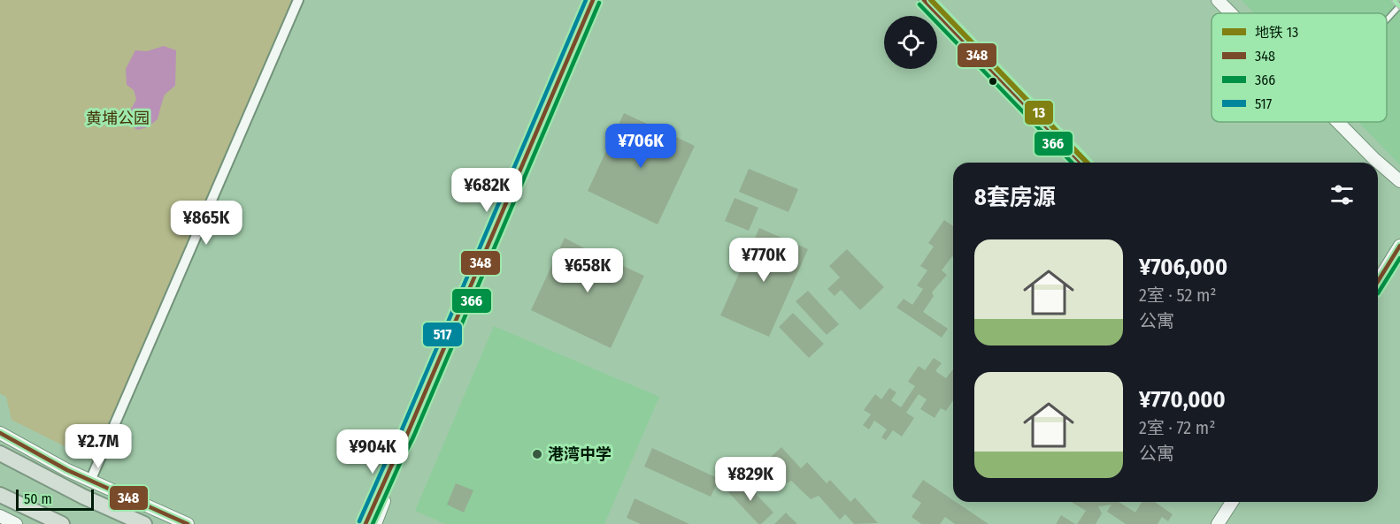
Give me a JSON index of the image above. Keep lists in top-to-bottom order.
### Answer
{
  "parks": ["黄埔公园"],
  "places": ["港湾中学"],
  "lines": [
    "metro line 13",
    "transit line 348",
    "transit line 517",
    "transit line 366"
  ],
  "legend": [
    "地铁 13",
    "348",
    "366",
    "517"
  ],
  "scale_bar": "50 m",
  "page": {
    "price": [
      "¥706K",
      "¥682K",
      "¥865K",
      "¥770K",
      "¥658K",
      "¥2.7M",
      "¥904K",
      "¥829K"
    ],
    "heading": "8套房源",
    "list": [
      {
        "name": "¥706,000",
        "note": "2室 · 52 m² · 公寓"
      },
      {
        "name": "¥770,000",
        "note": "2室 · 72 m² · 公寓"
      }
    ],
    "scale": "50 m"
  }
}
